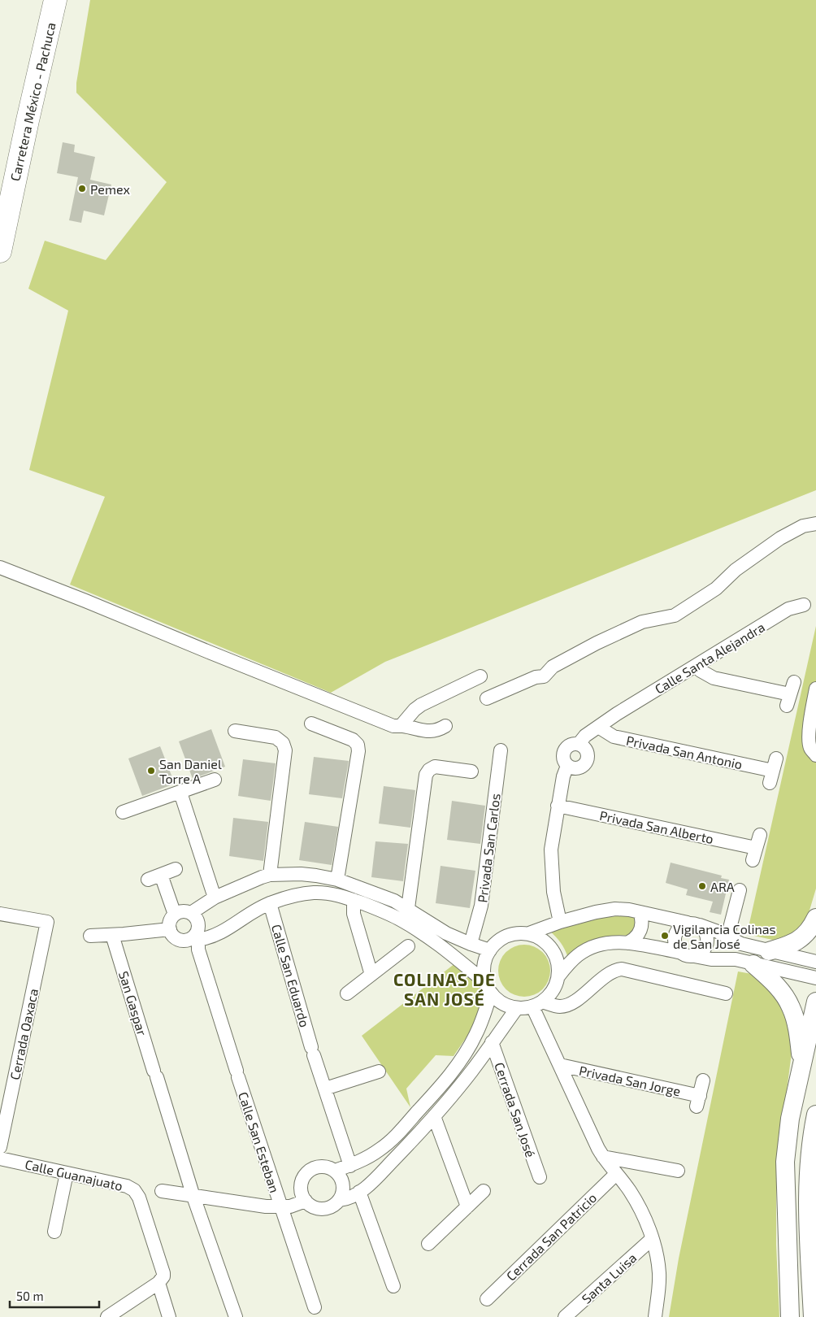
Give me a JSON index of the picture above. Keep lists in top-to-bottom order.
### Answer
{
  "streets": {
    "highway": ["Carretera México - Pachuca"],
    "street": [
      "Calle Santa Alejandra",
      "Privada San Antonio",
      "Privada San Alberto",
      "Privada San Carlos",
      "Calle San Eduardo",
      "San Gaspar",
      "Cerrada Oaxaca",
      "Privada San Jorge",
      "Cerrada San José",
      "Calle San Esteban",
      "Calle Guanajuato",
      "Cerrada San Patricio",
      "Santa Luisa"
    ]
  },
  "crossings": [
    ["Calle Santa Alejandra", "Privada San Antonio"]
  ],
  "districts": ["COLINAS DE SAN JOSÉ"],
  "places": [
    "Pemex",
    "San Daniel Torre A",
    "ARA",
    "Vigilancia Colinas de San José"
  ],
  "scale_bar": "50 m"
}
